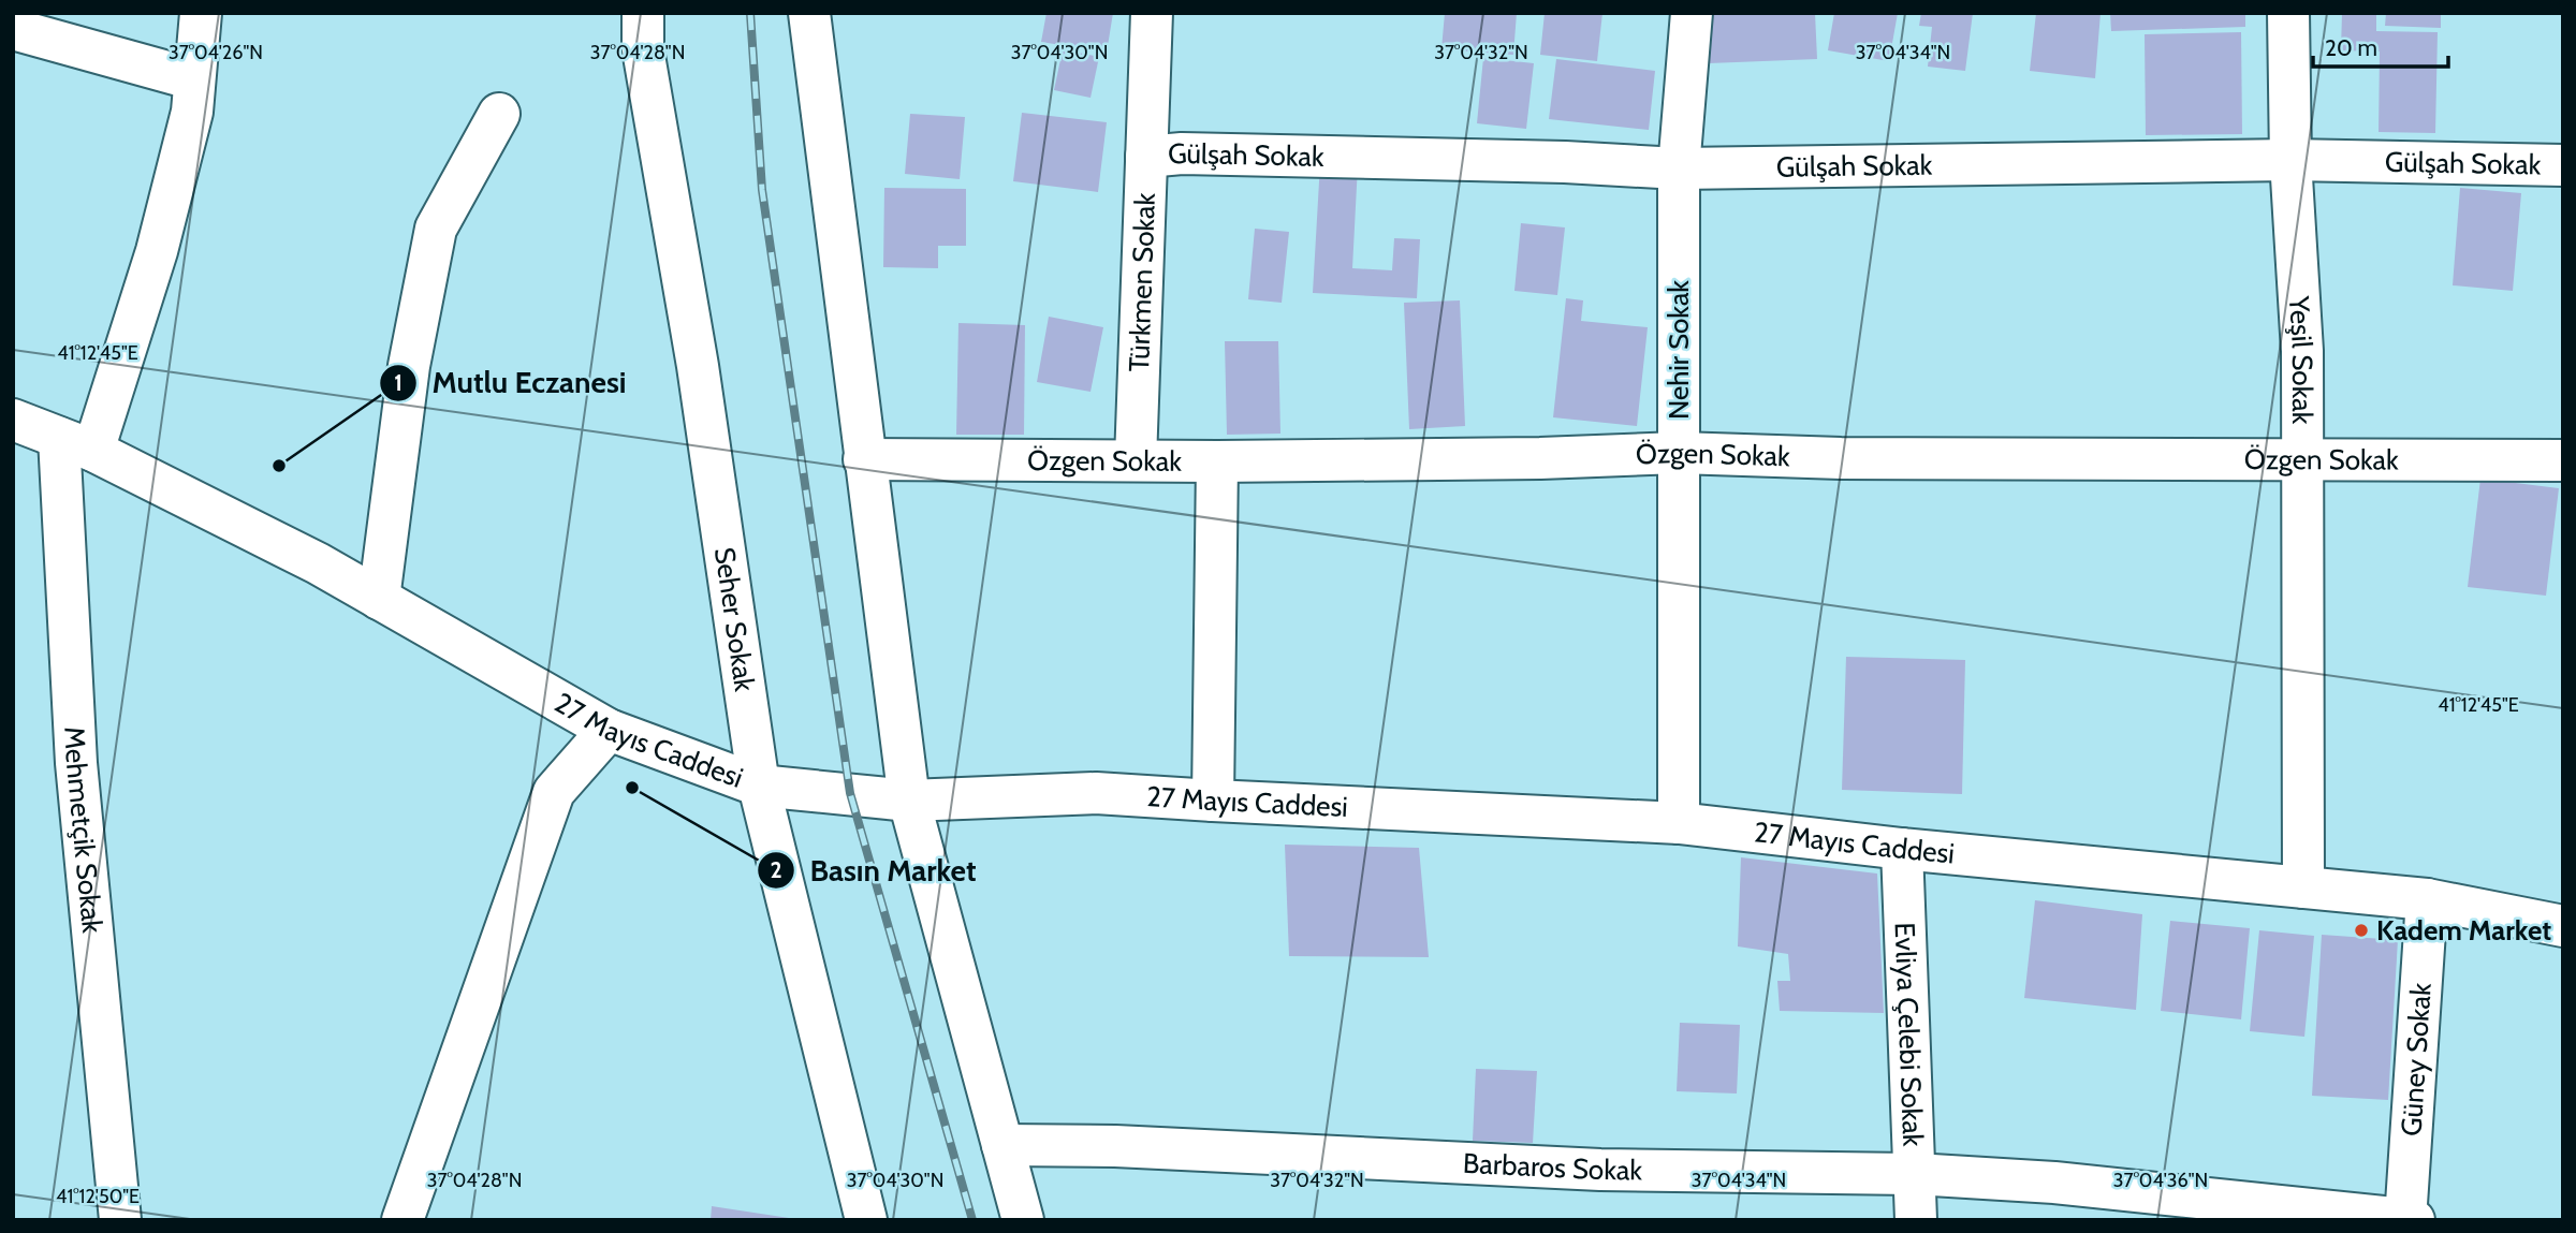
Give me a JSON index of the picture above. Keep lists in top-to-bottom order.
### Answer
{
  "streets": {
    "street": [
      "Gülşah Sokak",
      "Türkmen Sokak",
      "Nehir Sokak",
      "Yeşil Sokak",
      "Özgen Sokak",
      "Seher Sokak",
      "27 Mayıs Caddesi",
      "Mehmetçik Sokak",
      "Evliya Çelebi Sokak",
      "Güney Sokak",
      "Barbaros Sokak"
    ]
  },
  "crossings": [
    ["Gülşah Sokak", "Türkmen Sokak"],
    ["Gülşah Sokak", "Nehir Sokak"],
    ["Gülşah Sokak", "Yeşil Sokak"],
    ["Türkmen Sokak", "Özgen Sokak"],
    ["Nehir Sokak", "Özgen Sokak"],
    ["Nehir Sokak", "27 Mayıs Caddesi"],
    ["Yeşil Sokak", "Özgen Sokak"],
    ["Yeşil Sokak", "27 Mayıs Caddesi"],
    ["Seher Sokak", "27 Mayıs Caddesi"],
    ["27 Mayıs Caddesi", "Mehmetçik Sokak"],
    ["27 Mayıs Caddesi", "Evliya Çelebi Sokak"],
    ["27 Mayıs Caddesi", "Güney Sokak"],
    ["Evliya Çelebi Sokak", "Barbaros Sokak"],
    ["Güney Sokak", "Barbaros Sokak"]
  ],
  "places": ["Mutlu Eczanesi", "Basın Market", "Kadem Market"],
  "scale_bar": "20 m",
  "coordinates": [
    "37°04'26\"N",
    "37°04'28\"N",
    "37°04'30\"N",
    "37°04'32\"N",
    "37°04'34\"N",
    "41°12'45\"E",
    "37°04'36\"N",
    "41°12'50\"E"
  ]
}
